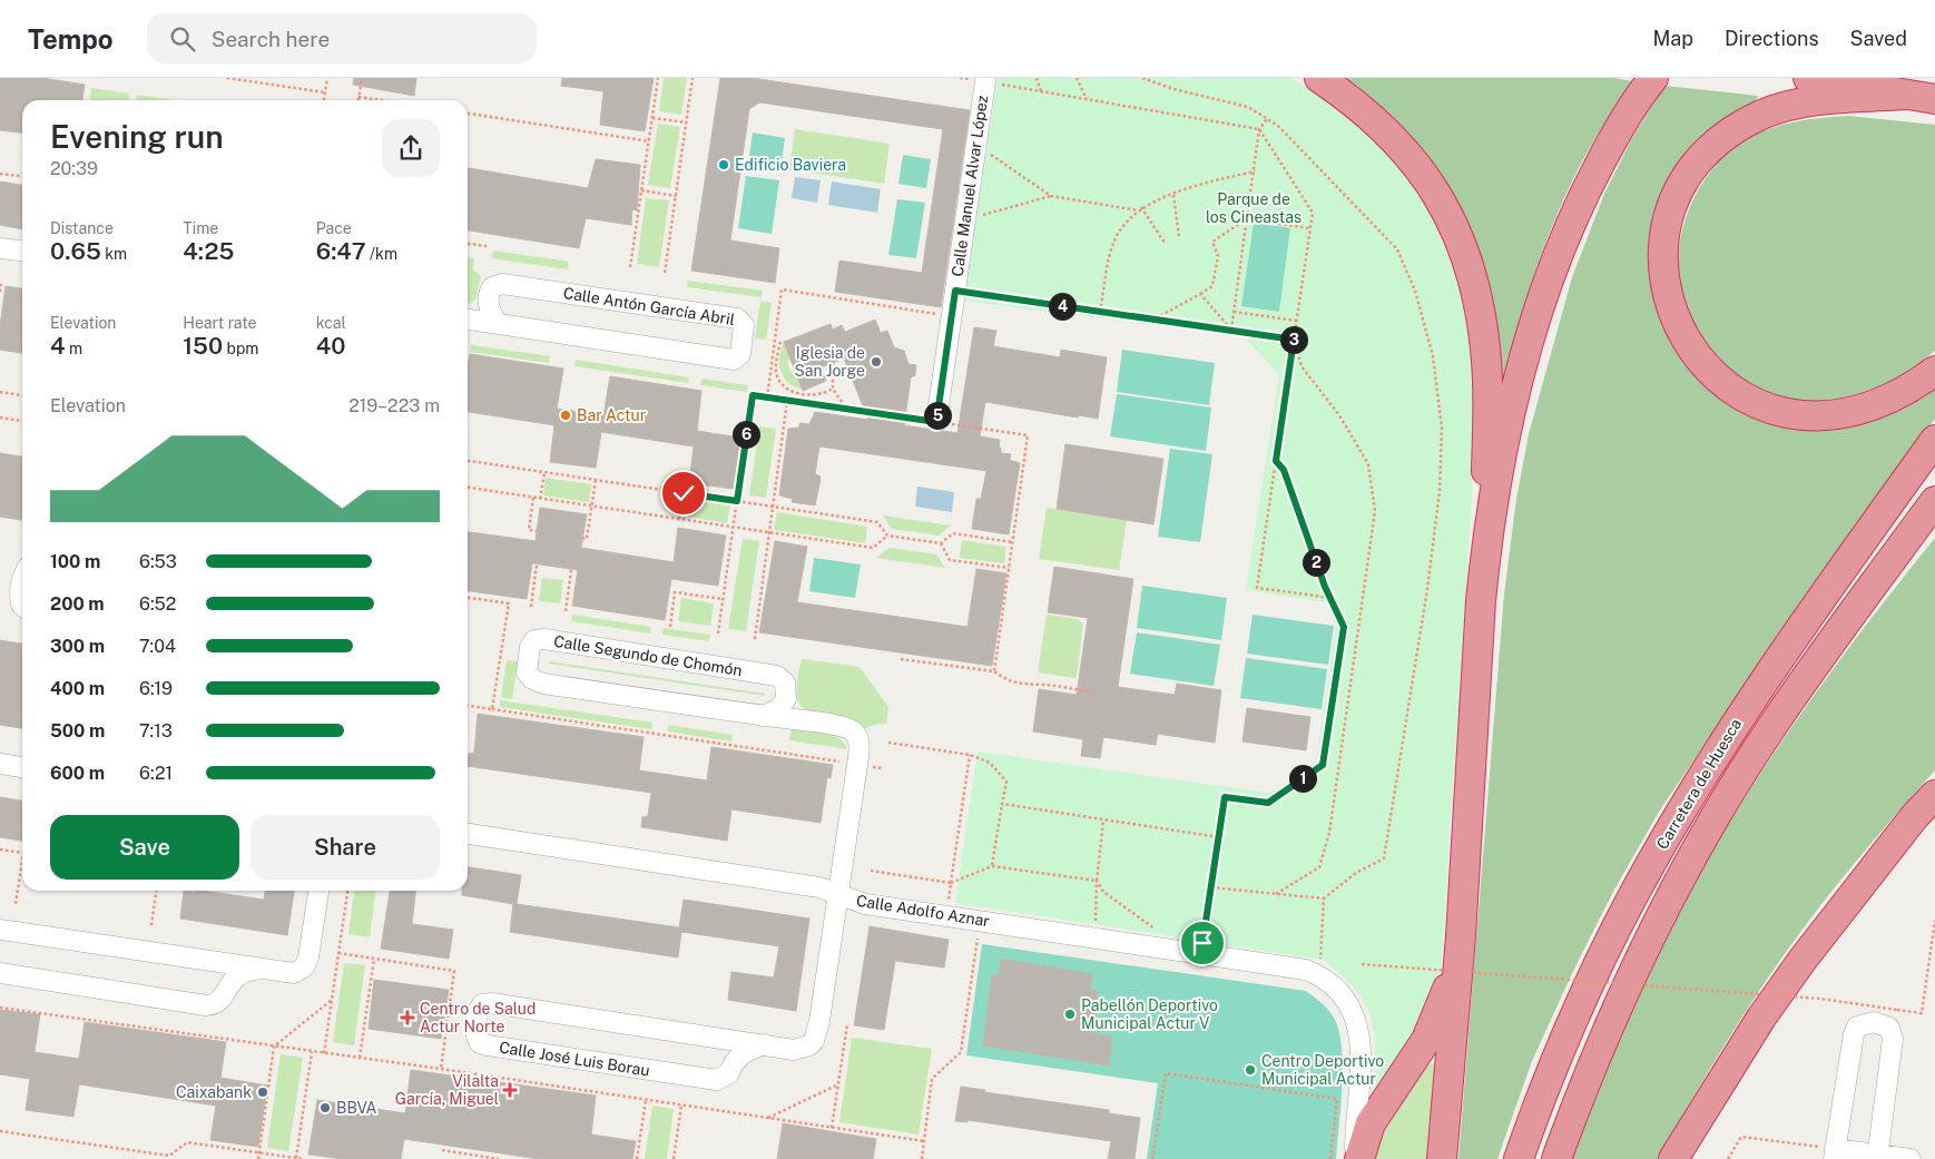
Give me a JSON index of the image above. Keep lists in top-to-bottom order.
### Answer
{
  "streets": {
    "highway": ["Carretera de Huesca"],
    "street": [
      "Calle Manuel Alvar López",
      "Calle Antón García Abril",
      "Calle Segundo de Chomón",
      "Calle Adolfo Aznar",
      "Calle José Luis Borau"
    ]
  },
  "crossings": [
    ["Calle Segundo de Chomón", "Calle Adolfo Aznar"],
    ["Calle Segundo de Chomón", "Calle José Luis Borau"],
    ["Calle Adolfo Aznar", "Calle José Luis Borau"]
  ],
  "parks": ["Parque de los Cineastas"],
  "places": {
    "other": [
      "Edificio Baviera",
      "Iglesia de San Jorge",
      "Bar Actur",
      "Pabellón Deportivo Municipal Actur V",
      "Centro Deportivo Municipal Actur",
      "Caixabank",
      "BBVA"
    ],
    "health": ["Centro de Salud Actur Norte", "Vilalta García, Miguel"]
  },
  "page": {
    "header": "Tempo",
    "search": "Search here",
    "nav": ["Map", "Directions", "Saved"],
    "heading": ["Evening run", "20:39"],
    "stats": [
      ["Distance", "0.65 km"],
      ["Time", "4:25"],
      ["Pace", "6:47 /km"],
      ["Elevation", "4 m"],
      ["Heart rate", "150 bpm"],
      ["kcal", "40"]
    ],
    "pins": [
      "4",
      "3",
      "5",
      "6",
      "2",
      "1"
    ],
    "chart": ["Elevation", "219–223 m"],
    "list": [
      {
        "name": "100 m",
        "note": "6:53"
      },
      {
        "name": "200 m",
        "note": "6:52"
      },
      {
        "name": "300 m",
        "note": "7:04"
      },
      {
        "name": "400 m",
        "note": "6:19"
      },
      {
        "name": "500 m",
        "note": "7:13"
      },
      {
        "name": "600 m",
        "note": "6:21"
      }
    ],
    "buttons": ["Save", "Share"]
  }
}
